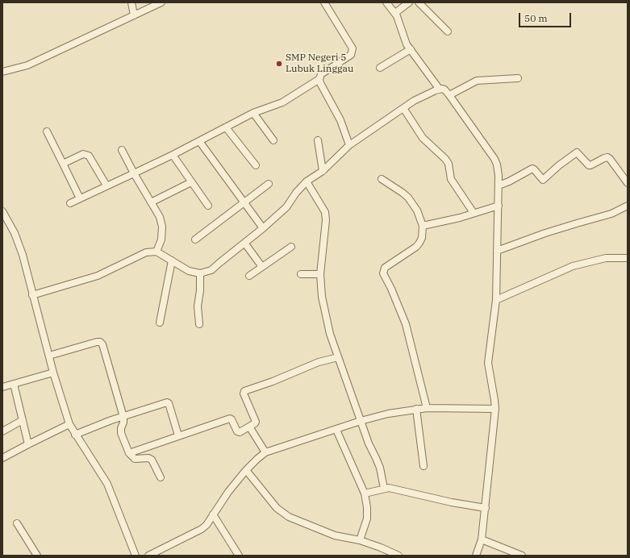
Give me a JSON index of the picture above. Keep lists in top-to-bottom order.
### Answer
{
  "places": ["SMP Negeri 5 Lubuk Linggau"],
  "scale_bar": "50 m"
}
